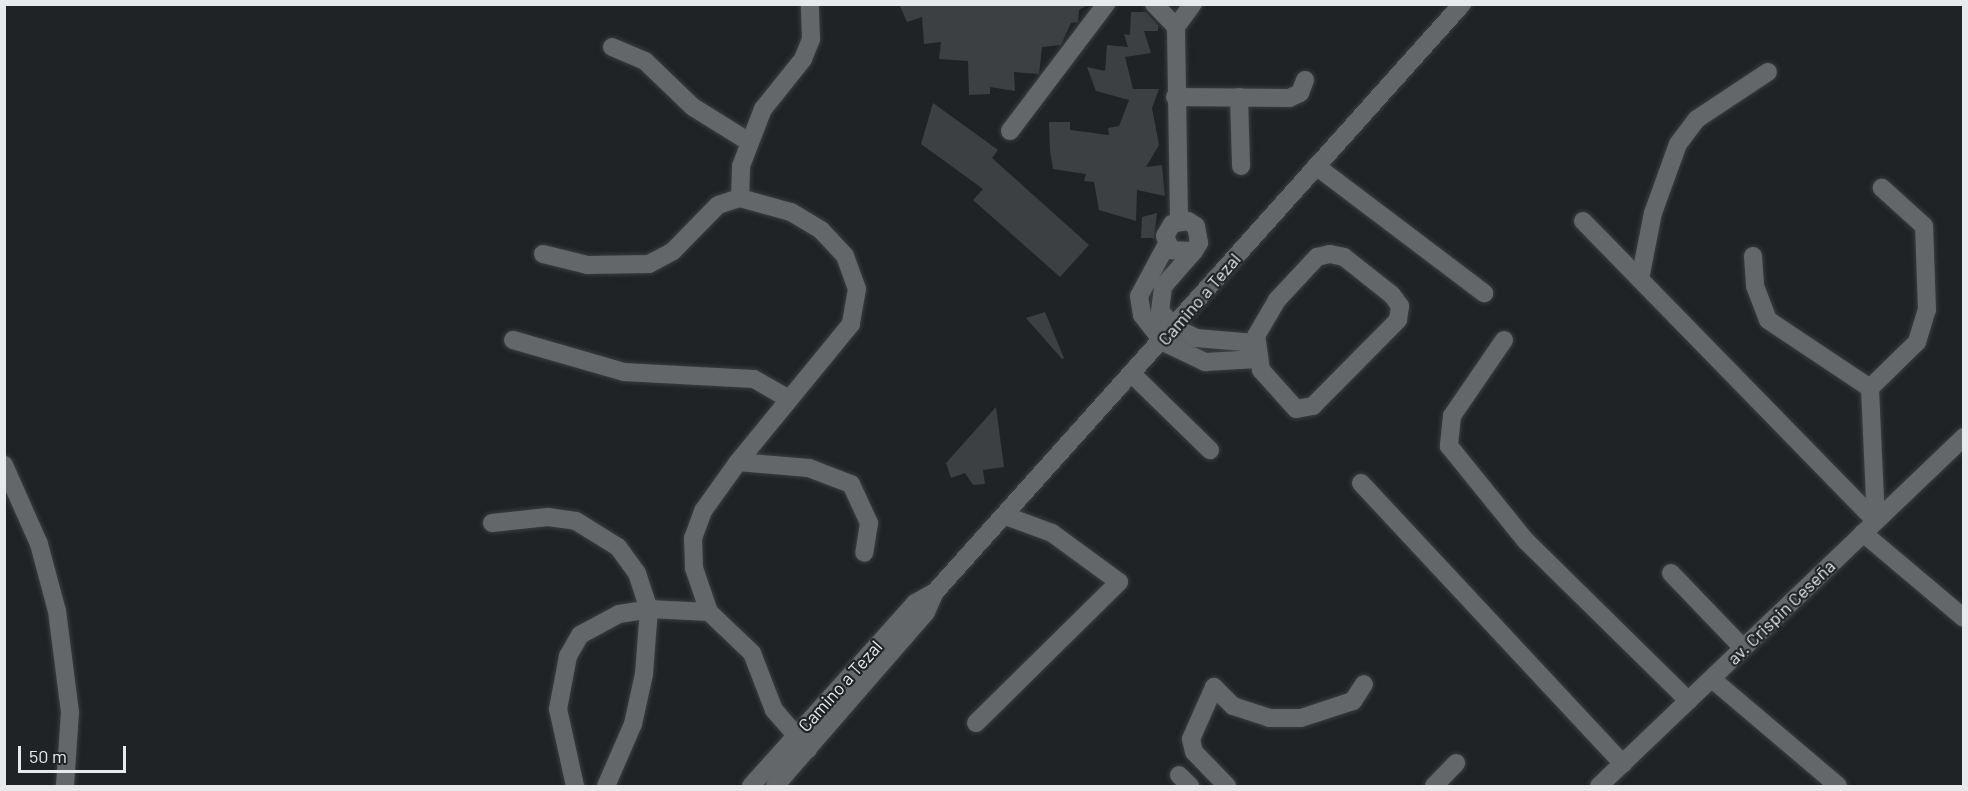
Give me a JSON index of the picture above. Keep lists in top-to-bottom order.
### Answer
{
  "streets": {
    "street": ["Camino a Tezal", "av. Crispin Ceseña"]
  },
  "scale_bar": "50 m"
}
